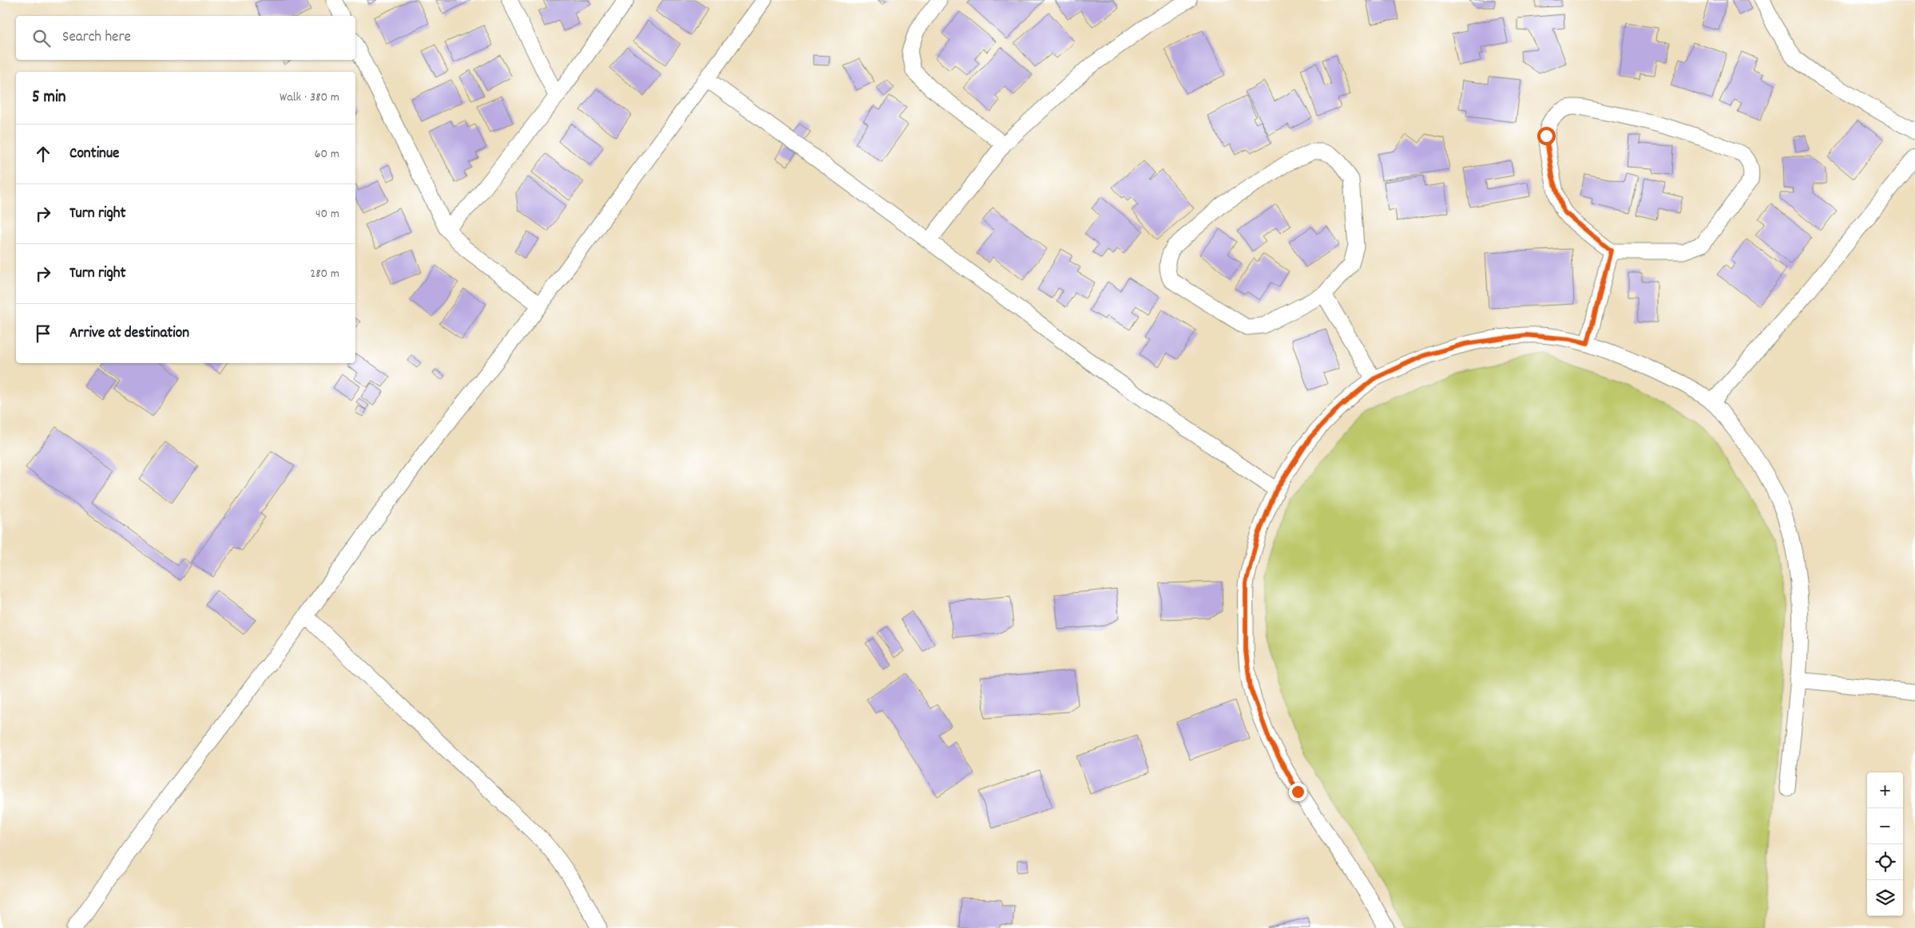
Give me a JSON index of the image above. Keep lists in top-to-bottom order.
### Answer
{
  "page": {
    "search": "Search here",
    "heading": ["5 min", "Walk · 380 m"],
    "list": [
      ["Continue", "60 m"],
      ["Turn right", "40 m"],
      ["Turn right", "280 m"],
      "Arrive at destination"
    ],
    "map_buttons": ["+", "−"]
  }
}
